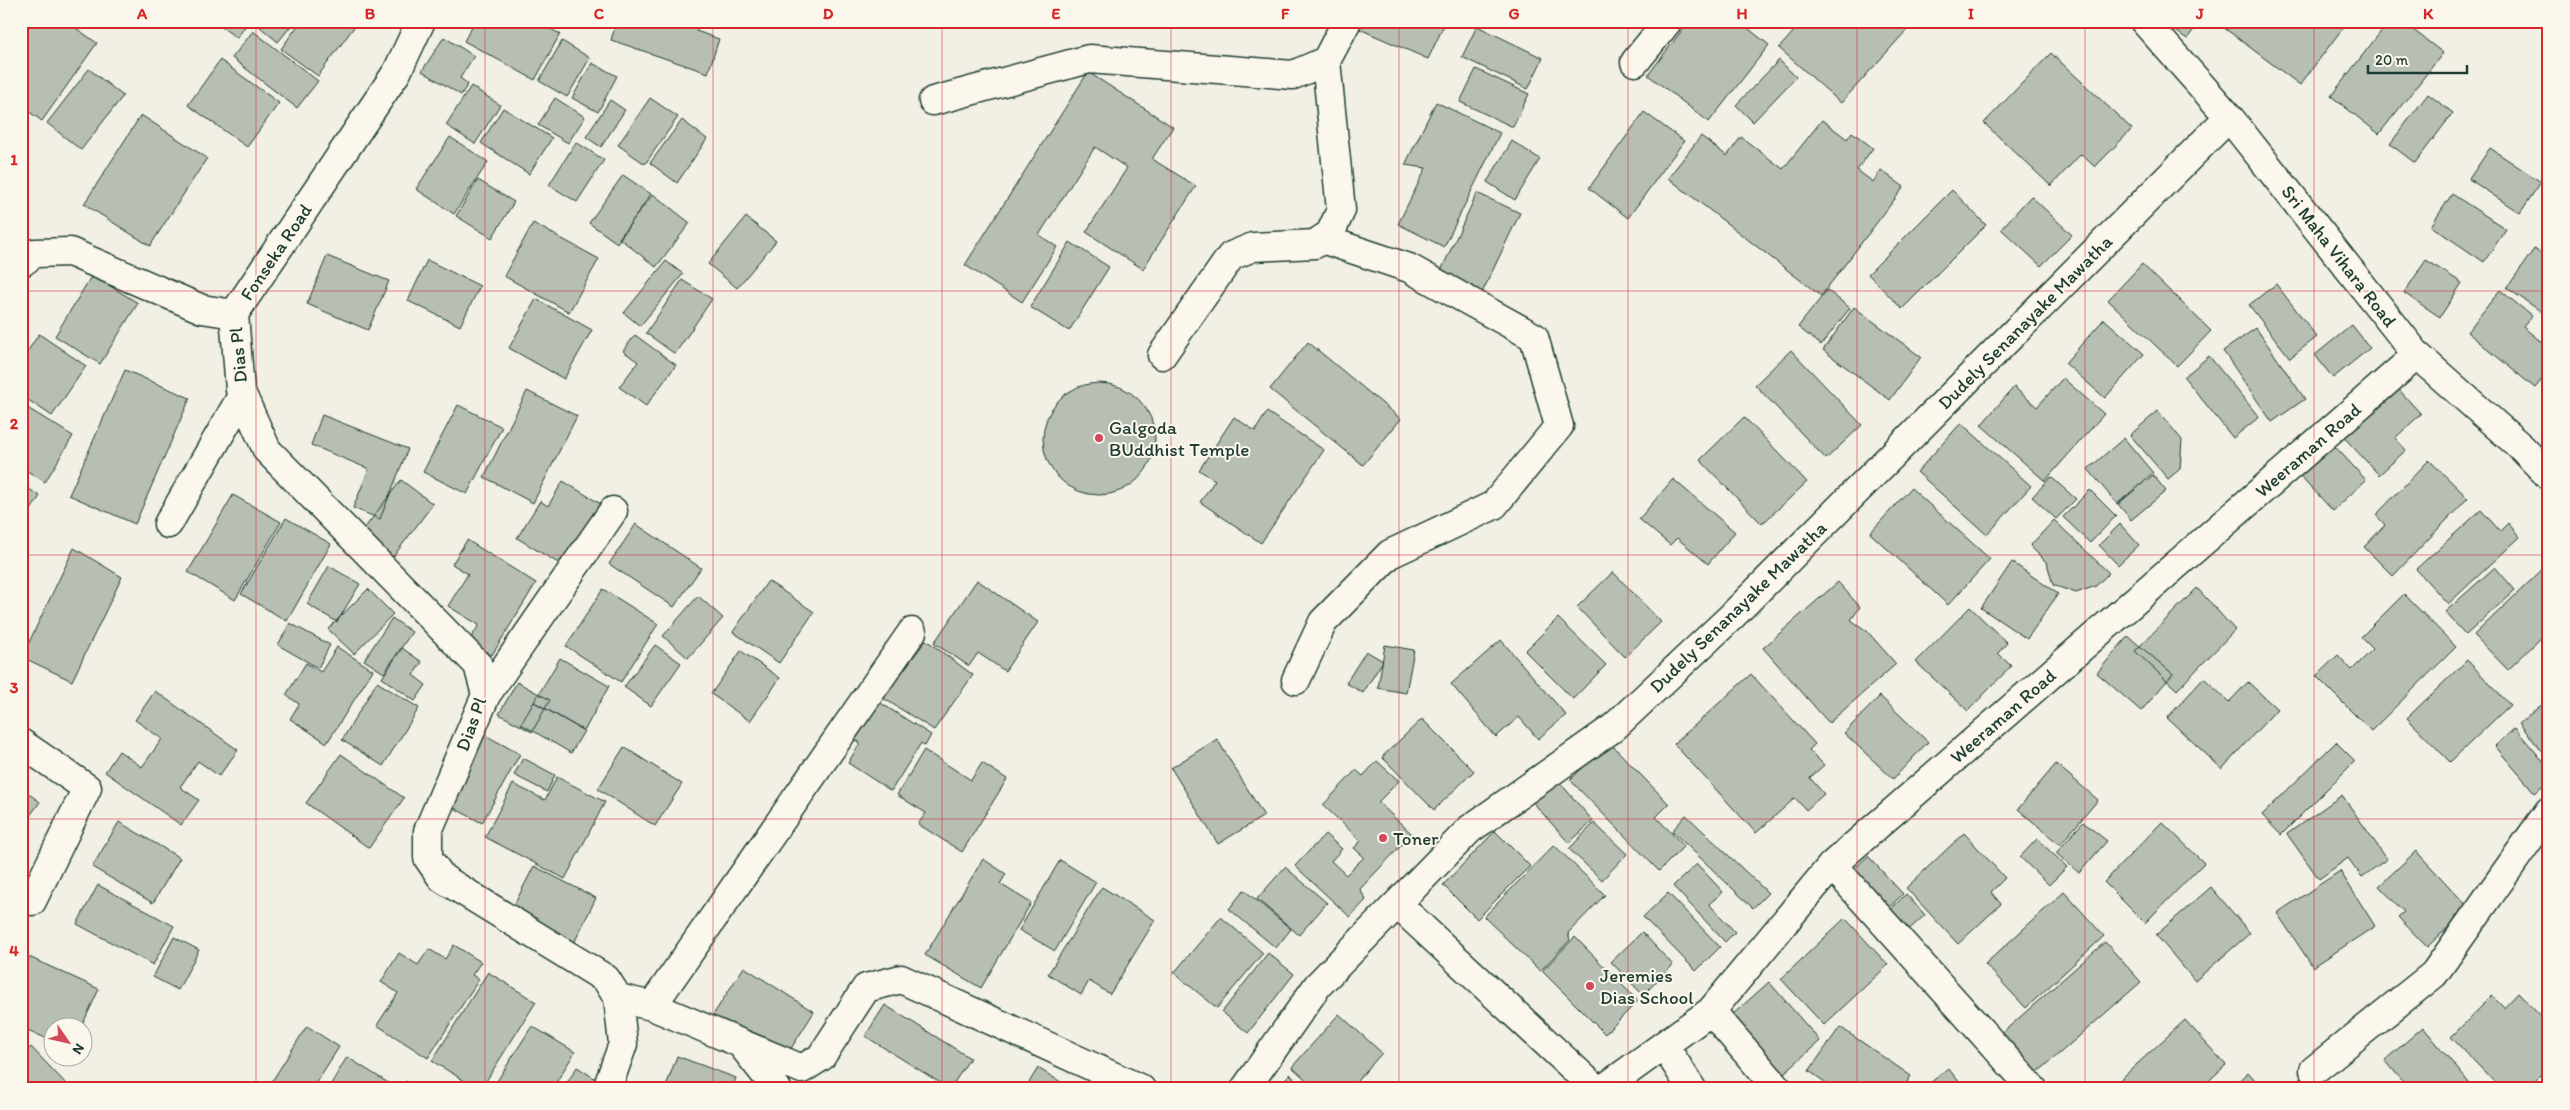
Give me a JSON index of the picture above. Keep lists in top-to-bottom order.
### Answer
{
  "streets": {
    "street": [
      "Fonseka Road",
      "Sri Maha Vihara Road",
      "Dudely Senanayake Mawatha",
      "Dias Pl",
      "Weeraman Road"
    ]
  },
  "crossings": [
    ["Fonseka Road", "Dias Pl"],
    ["Sri Maha Vihara Road", "Dudely Senanayake Mawatha"],
    ["Sri Maha Vihara Road", "Weeraman Road"]
  ],
  "places": ["Galgoda BUddhist Temple", "Toner", "Jeremies Dias School"],
  "scale_bar": "20 m",
  "north": "bottom right",
  "grid": {
    "columns": [
      "A",
      "B",
      "C",
      "D",
      "E",
      "F",
      "G",
      "H",
      "I",
      "J",
      "K"
    ],
    "rows": [
      "1",
      "2",
      "3",
      "4"
    ]
  }
}
